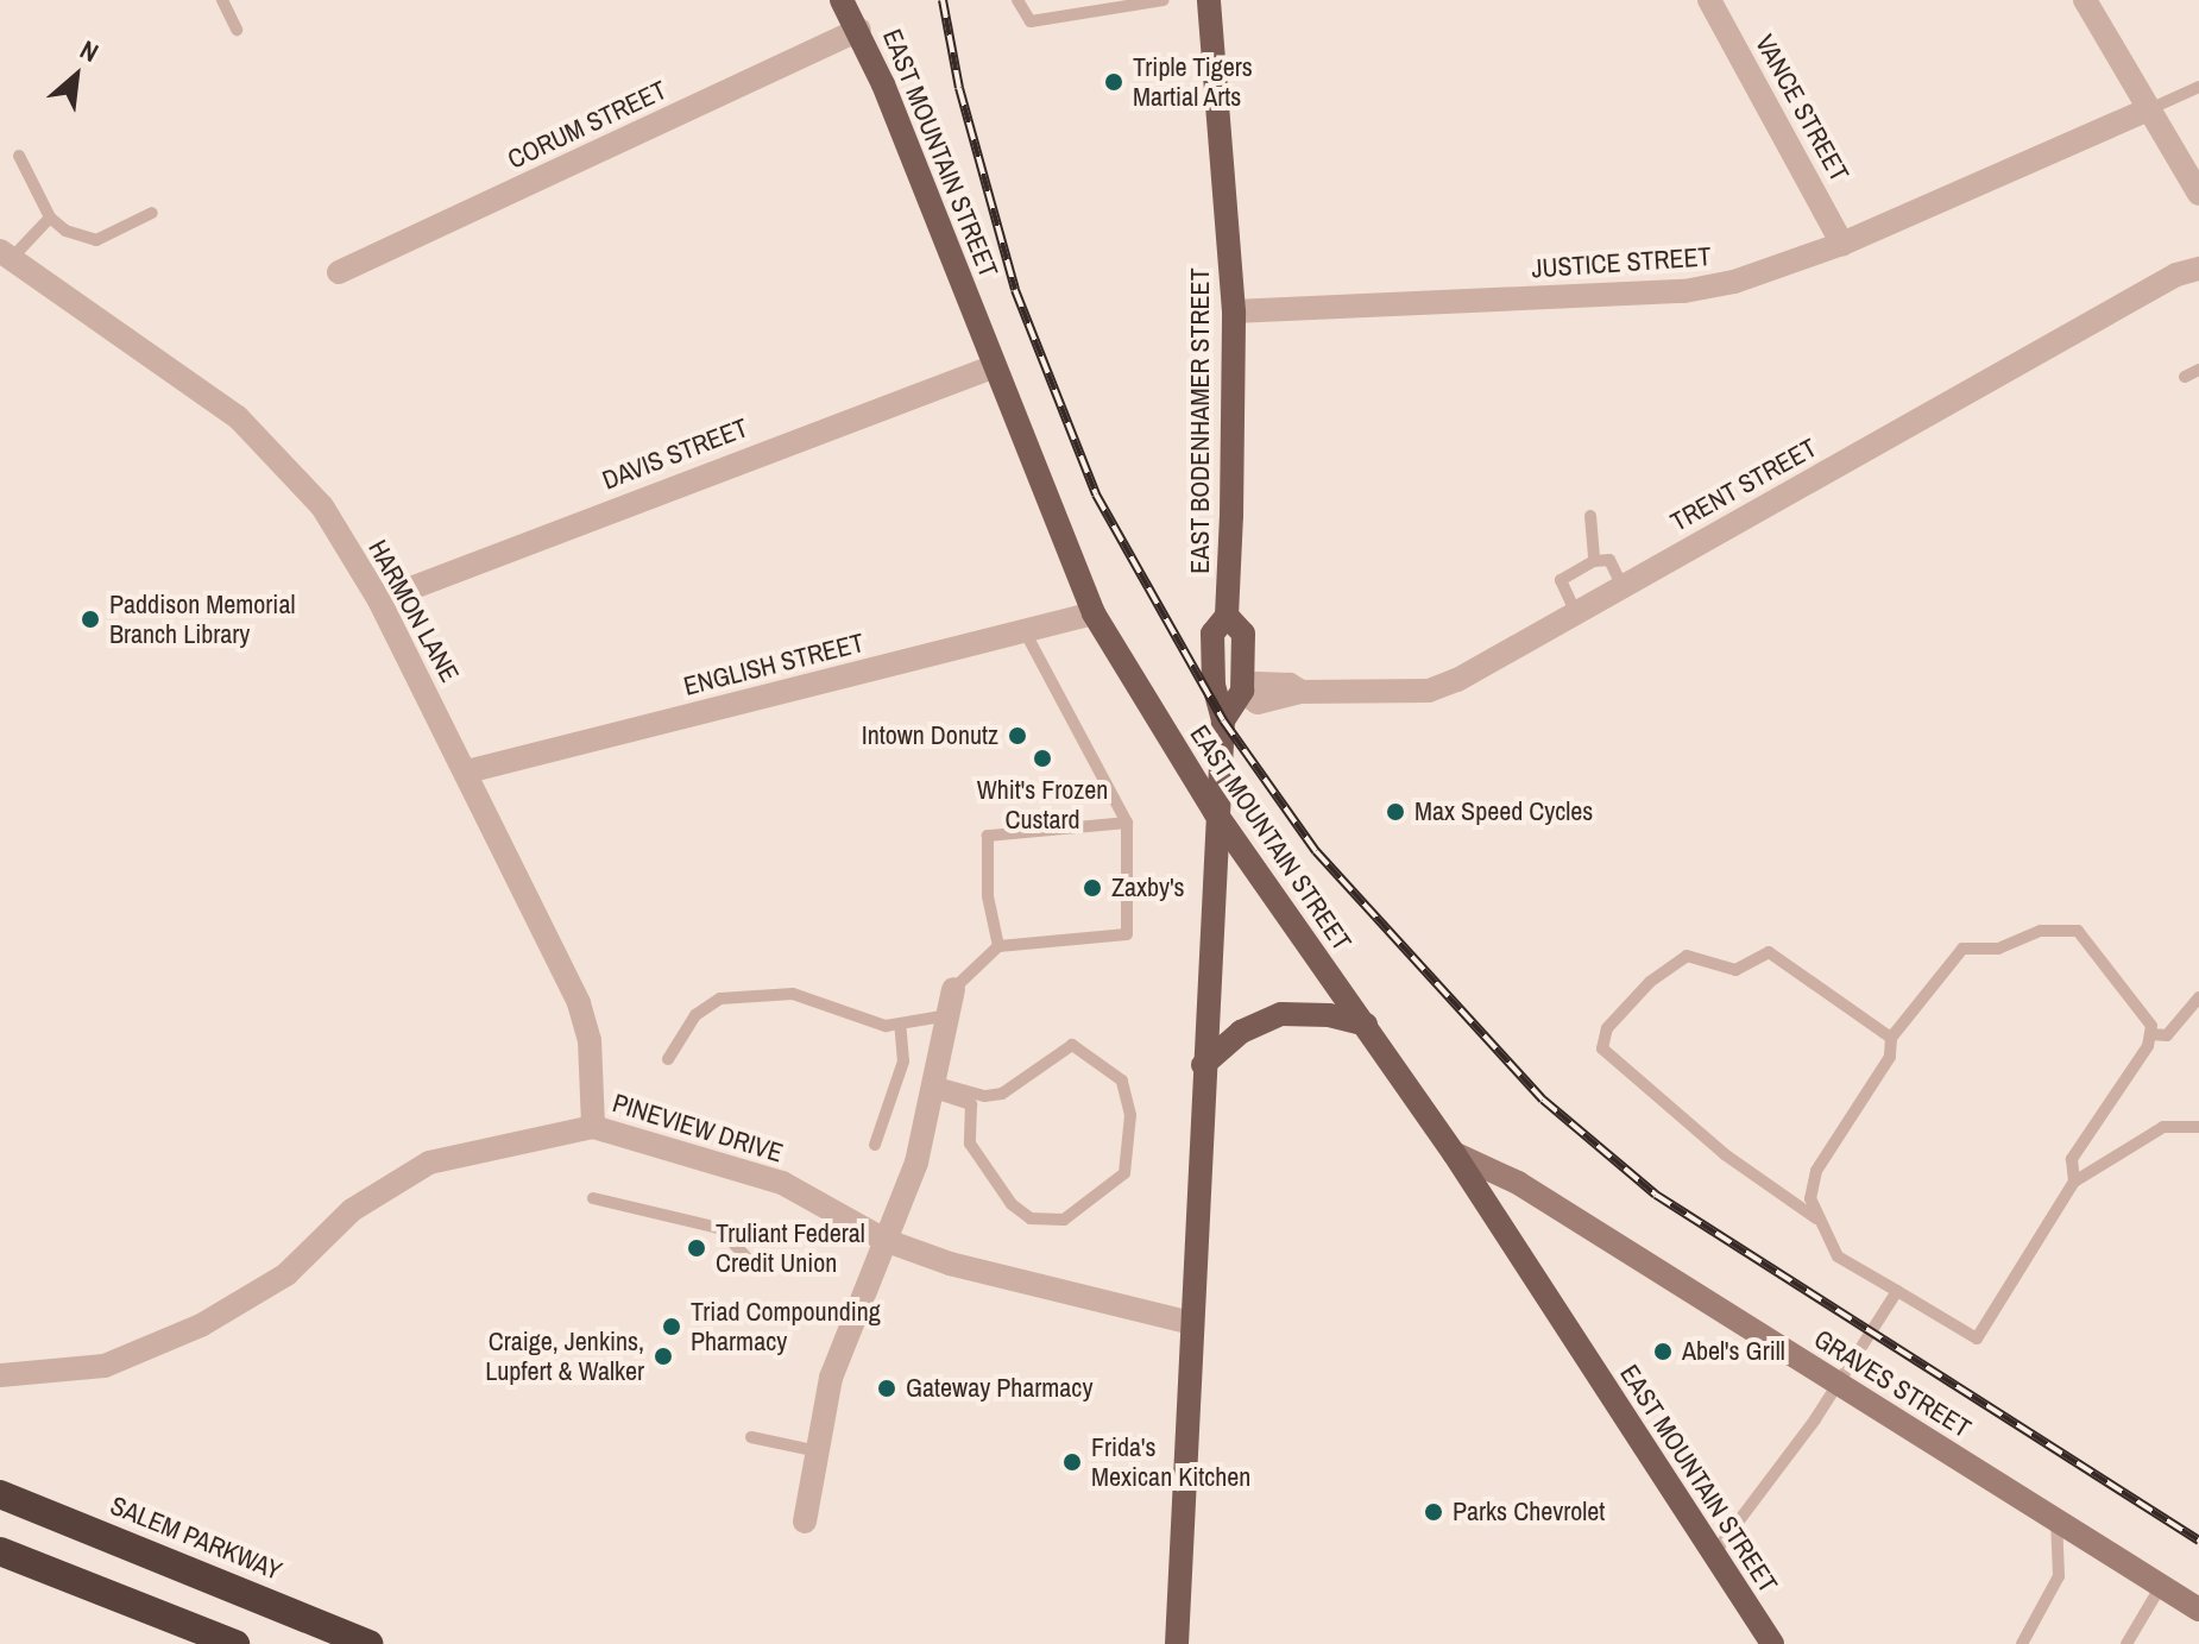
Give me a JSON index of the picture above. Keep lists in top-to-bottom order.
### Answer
{
  "streets": {
    "highway": ["SALEM PARKWAY"],
    "main road": ["EAST MOUNTAIN STREET", "EAST BODENHAMER STREET"],
    "street": [
      "VANCE STREET",
      "CORUM STREET",
      "JUSTICE STREET",
      "DAVIS STREET",
      "TRENT STREET",
      "HARMON LANE",
      "ENGLISH STREET",
      "PINEVIEW DRIVE",
      "GRAVES STREET"
    ]
  },
  "crossings": [
    ["VANCE STREET", "JUSTICE STREET"],
    ["CORUM STREET", "EAST MOUNTAIN STREET"],
    ["EAST MOUNTAIN STREET", "EAST BODENHAMER STREET"],
    ["EAST MOUNTAIN STREET", "DAVIS STREET"],
    ["EAST MOUNTAIN STREET", "ENGLISH STREET"],
    ["EAST MOUNTAIN STREET", "GRAVES STREET"],
    ["JUSTICE STREET", "EAST BODENHAMER STREET"],
    ["EAST BODENHAMER STREET", "TRENT STREET"],
    ["EAST BODENHAMER STREET", "PINEVIEW DRIVE"],
    ["DAVIS STREET", "HARMON LANE"],
    ["HARMON LANE", "ENGLISH STREET"],
    ["HARMON LANE", "PINEVIEW DRIVE"]
  ],
  "places": [
    "Triple Tigers Martial Arts",
    "Paddison Memorial Branch Library",
    "Intown Donutz",
    "Whit's Frozen Custard",
    "Max Speed Cycles",
    "Zaxby's",
    "Truliant Federal Credit Union",
    "Triad Compounding Pharmacy",
    "Abel's Grill",
    "Craige, Jenkins, Lupfert & Walker",
    "Gateway Pharmacy",
    "Frida's Mexican Kitchen",
    "Parks Chevrolet"
  ],
  "north": "top right"
}
